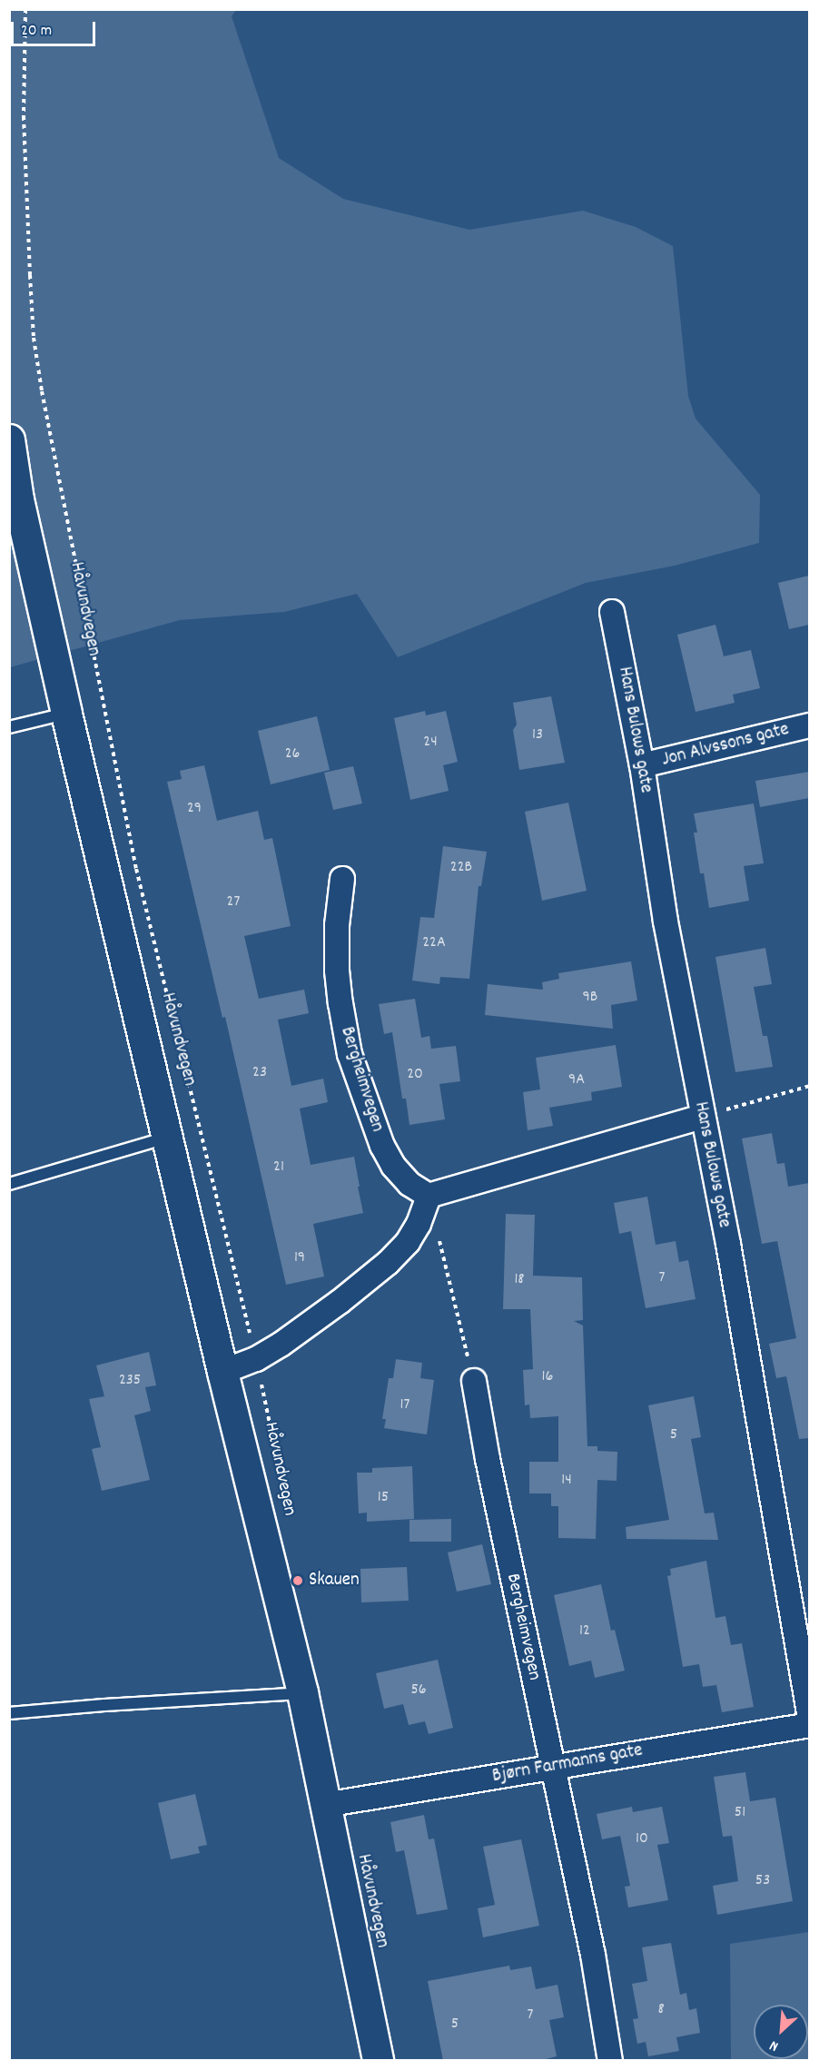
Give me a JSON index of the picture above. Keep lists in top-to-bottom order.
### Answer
{
  "streets": {
    "main road": ["Håvundvegen"],
    "street": [
      "Hans Bulows gate",
      "Jon Alvssons gate",
      "Bergheimvegen",
      "Bjørn Farmanns gate"
    ]
  },
  "crossings": [
    ["Håvundvegen", "Bjørn Farmanns gate"],
    ["Hans Bulows gate", "Jon Alvssons gate"],
    ["Bergheimvegen", "Bjørn Farmanns gate"]
  ],
  "places": ["Skauen"],
  "house_numbers": [
    "13",
    "24",
    "26",
    "29",
    "22B",
    "27",
    "22A",
    "9B",
    "23",
    "20",
    "9A",
    "21",
    "19",
    "7",
    "18",
    "16",
    "235",
    "17",
    "5",
    "14",
    "15",
    "12",
    "56",
    "51",
    "10",
    "53",
    "8",
    "7",
    "5"
  ],
  "scale_bar": "20 m",
  "north": "bottom left"
}
